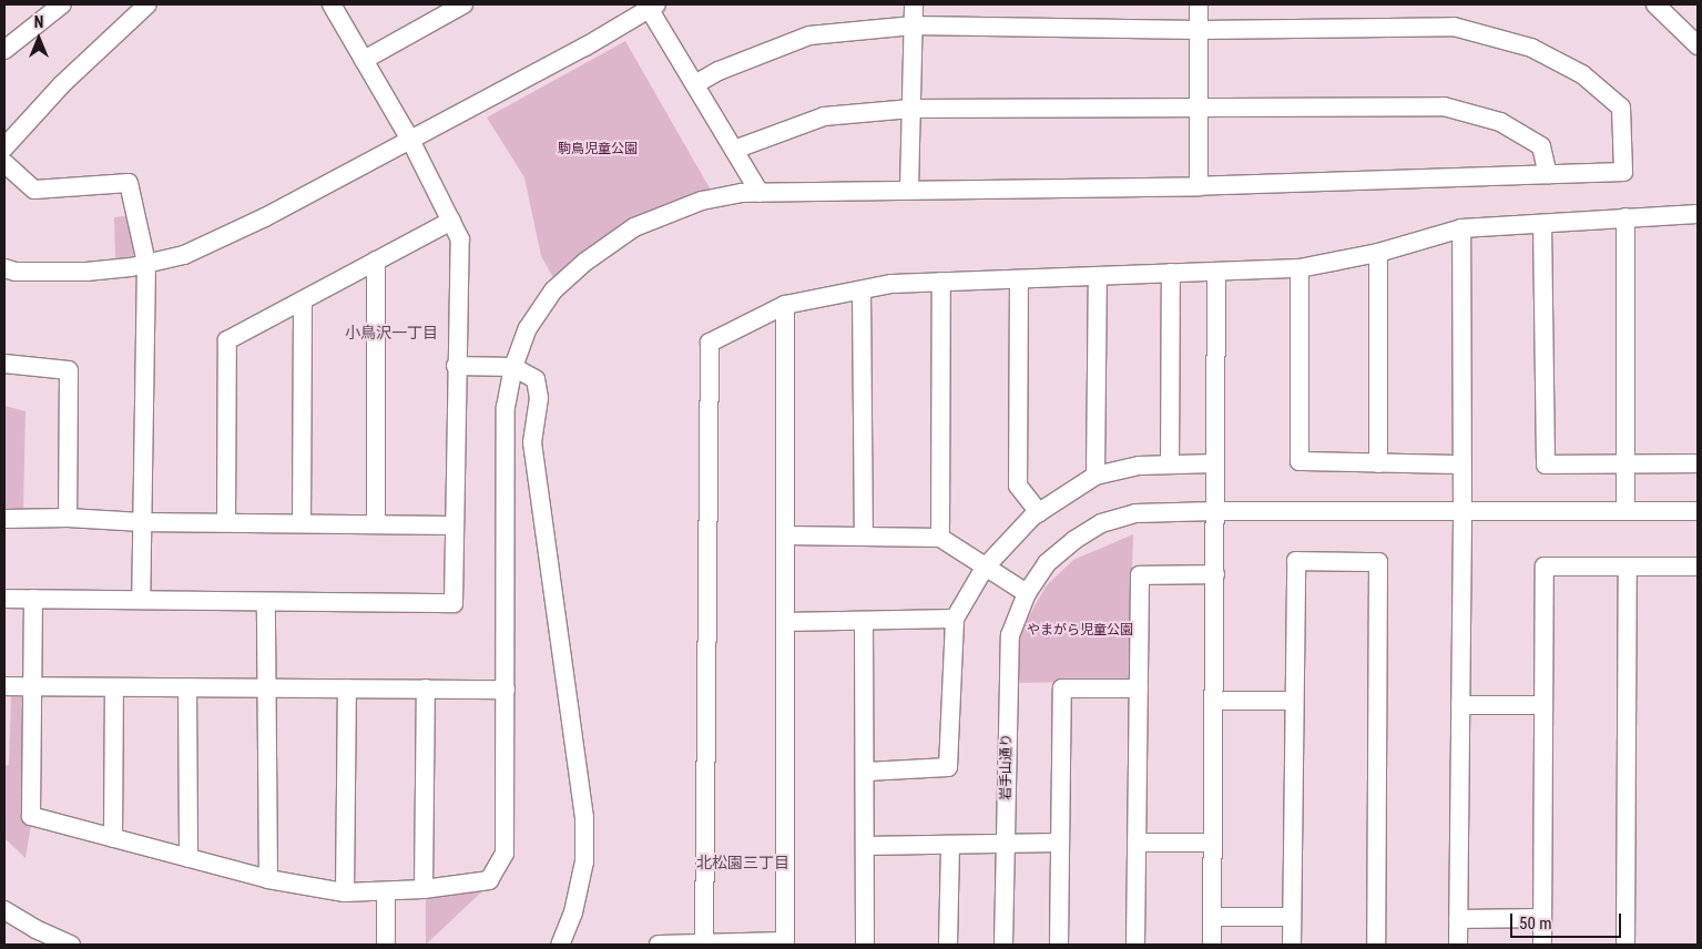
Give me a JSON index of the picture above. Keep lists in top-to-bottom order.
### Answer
{
  "streets": {
    "street": ["岩手山通り"]
  },
  "districts": ["小鳥沢一丁目", "北松園三丁目"],
  "parks": ["駒鳥児童公園", "やまがら児童公園"],
  "scale_bar": "50 m",
  "north": "top"
}
